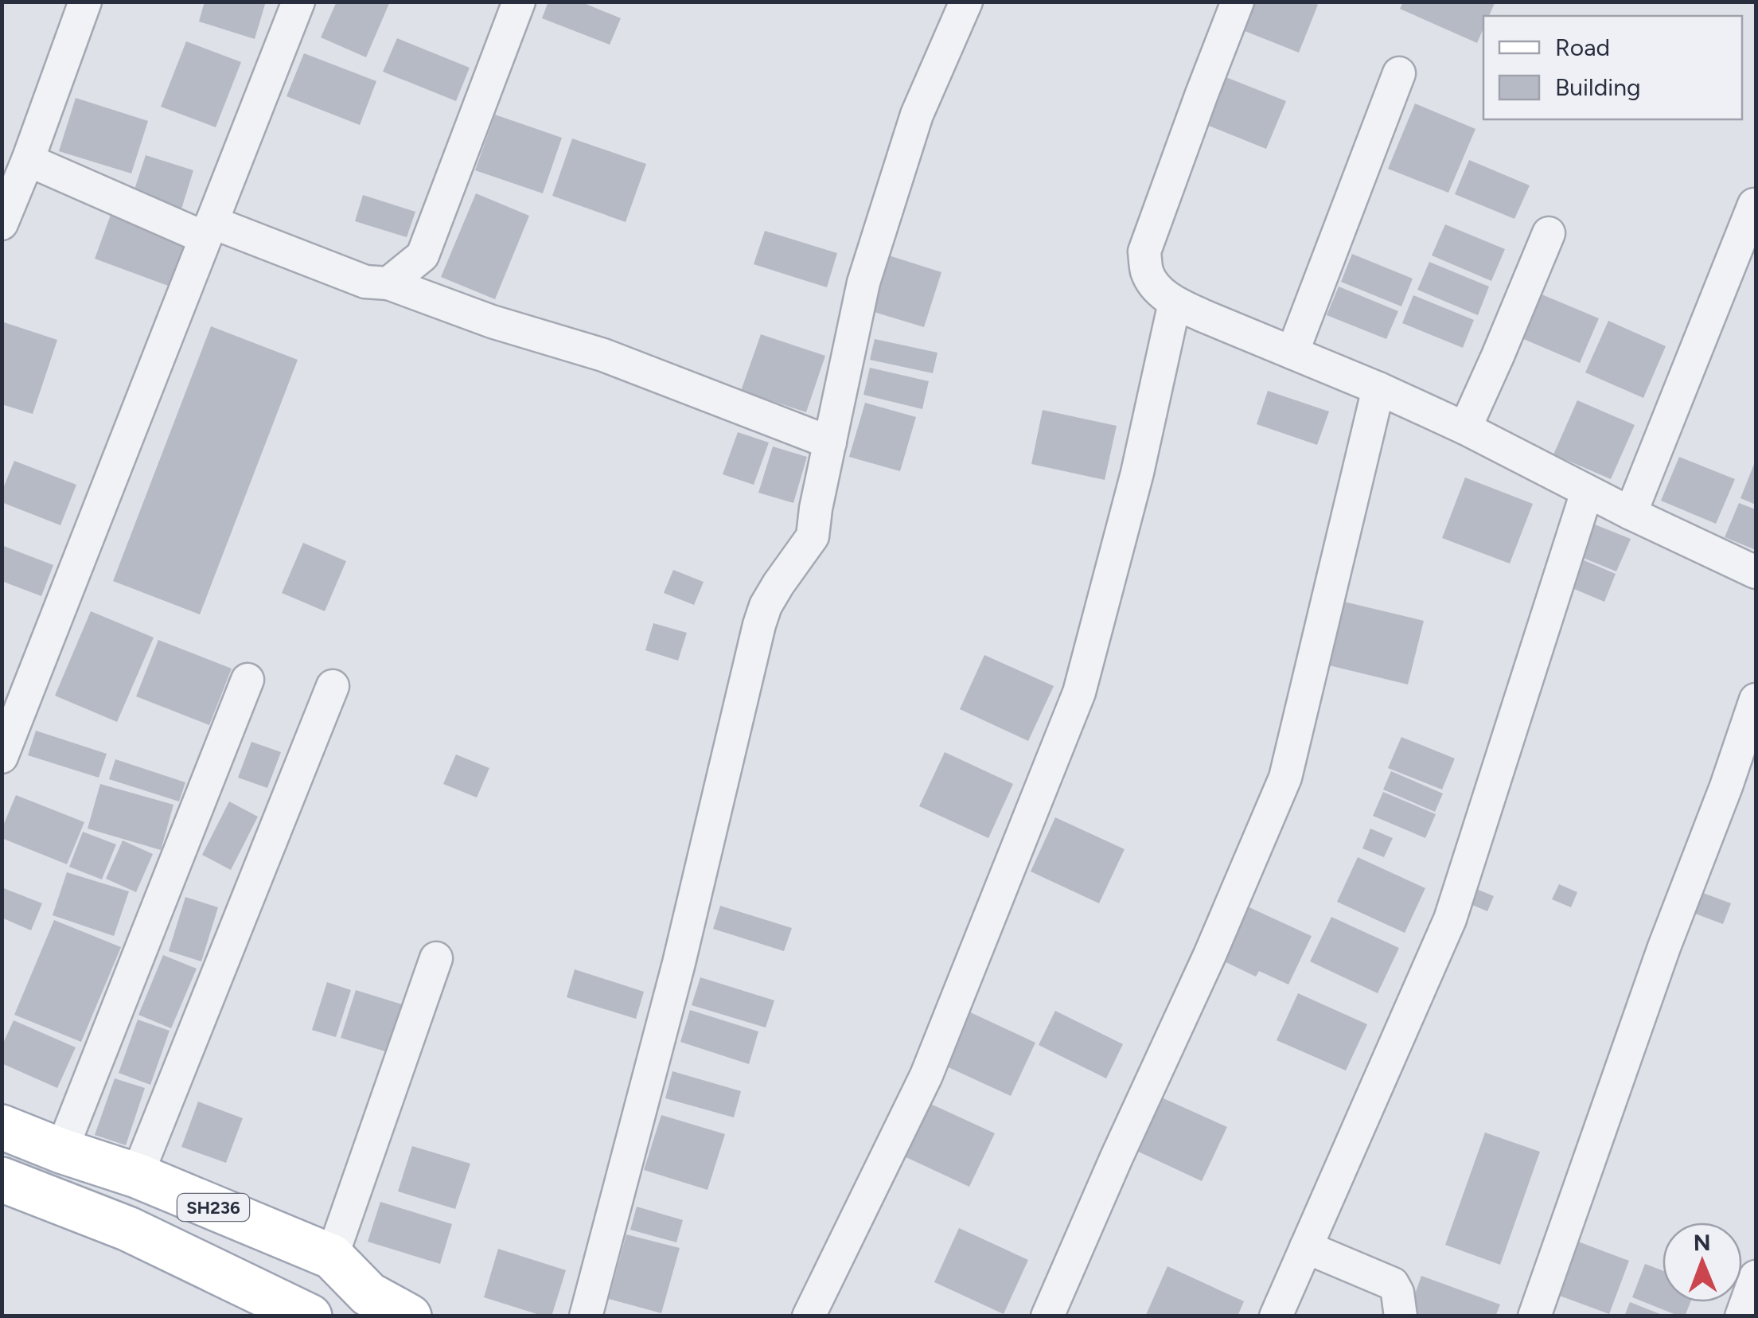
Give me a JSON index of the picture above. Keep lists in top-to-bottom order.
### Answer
{
  "streets": {
    "main road": ["SH236"]
  },
  "legend": ["Road", "Building"],
  "north": "top"
}
